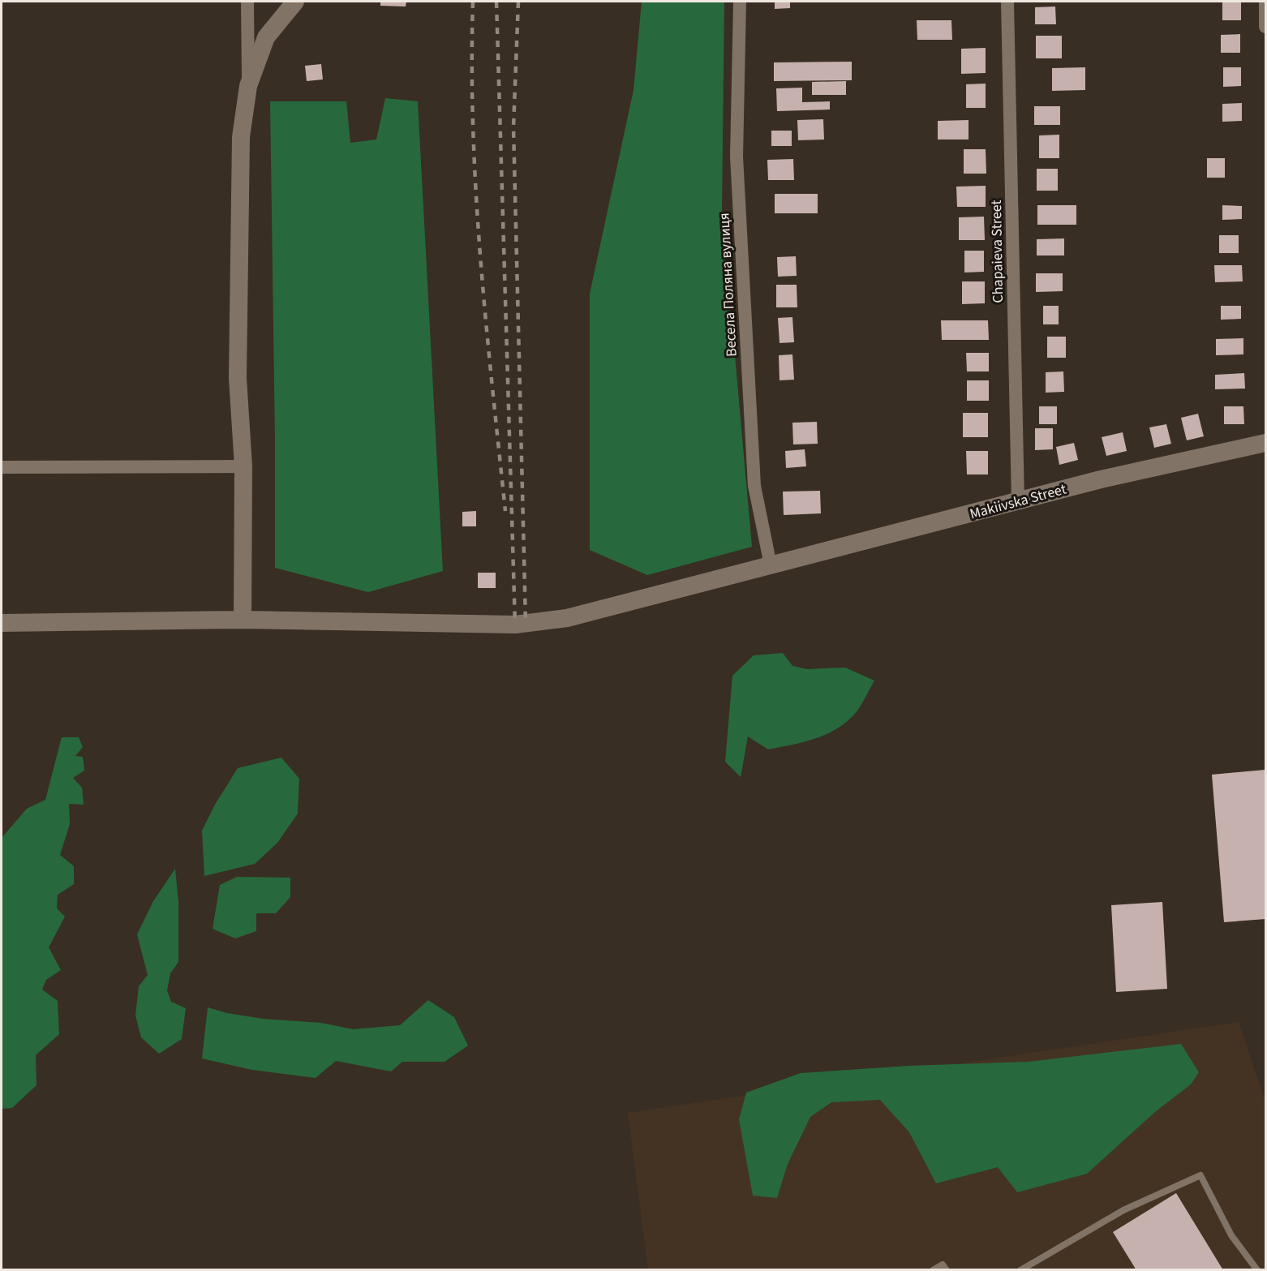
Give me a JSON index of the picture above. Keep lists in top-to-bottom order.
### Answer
{
  "streets": {
    "main road": ["Makiivska Street"],
    "street": ["Chapaieva Street", "Весела Поляна вулиця"]
  },
  "crossings": [
    ["Chapaieva Street", "Makiivska Street"],
    ["Весела Поляна вулиця", "Makiivska Street"]
  ]
}
